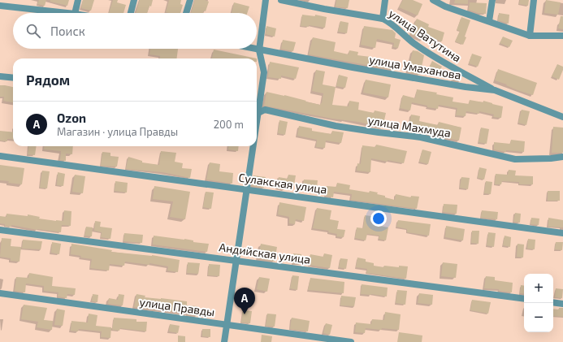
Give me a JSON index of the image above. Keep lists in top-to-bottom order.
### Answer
{
  "streets": {
    "street": [
      "улица Ватутина",
      "улица Умаханова",
      "улица Махмуда",
      "Сулакская улица",
      "Андийская улица",
      "улица Правды"
    ]
  },
  "crossings": [
    ["улица Ватутина", "улица Умаханова"]
  ],
  "page": {
    "search": "Поиск",
    "heading": "Рядом",
    "list": [
      {
        "mark": "A",
        "name": "Ozon",
        "note": "Магазин · улица Правды",
        "value": "200 m"
      }
    ],
    "map_buttons": ["+", "−"],
    "pins": "A"
  }
}
